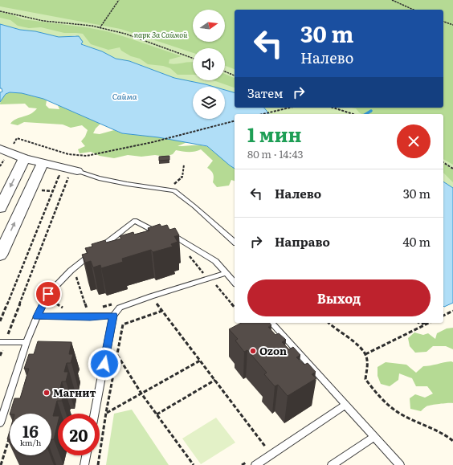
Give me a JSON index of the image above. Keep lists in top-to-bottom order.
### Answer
{
  "water": ["Сайма"],
  "parks": ["парк За Саймой"],
  "places": ["Ozon", "Магнит"],
  "north": "right",
  "page": {
    "turn": ["30 m", "Налево"],
    "then": "Затем",
    "heading": ["1 мин", "80 m · 14:43"],
    "list": [
      {
        "name": "Налево",
        "value": "30 m"
      },
      {
        "name": "Направо",
        "value": "40 m"
      }
    ],
    "buttons": "Выход",
    "speed": "16 km/h",
    "limit": "20"
  }
}
